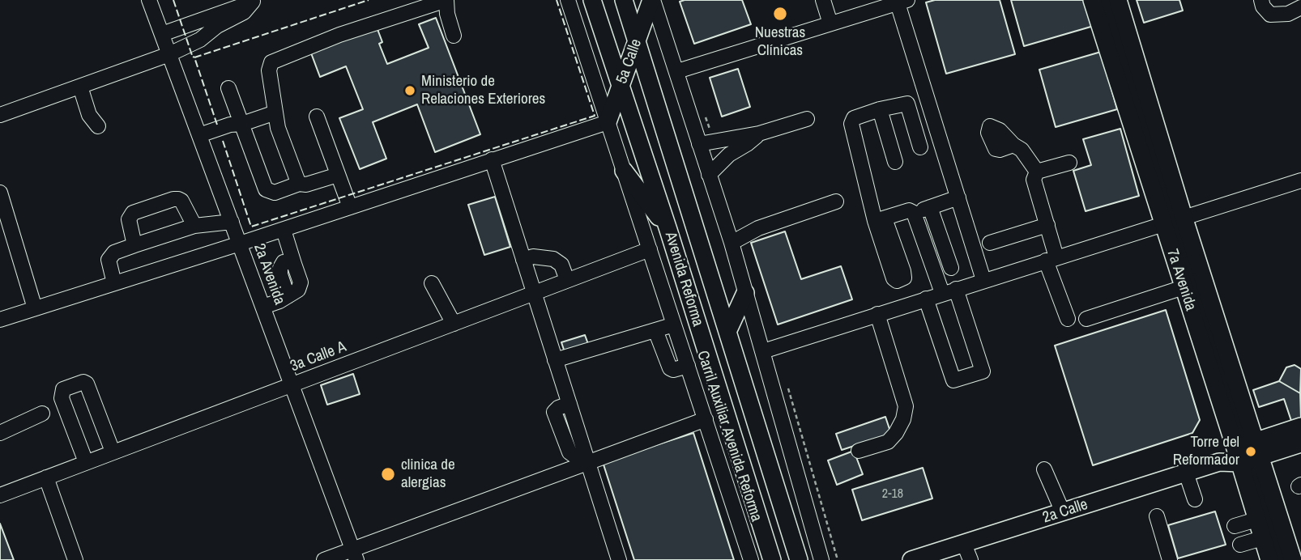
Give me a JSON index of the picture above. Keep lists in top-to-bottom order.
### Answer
{
  "streets": {
    "main road": [
      "5a Calle",
      "Avenida Reforma",
      "7a Avenida",
      "2a Calle"
    ],
    "street": ["2a Avenida", "3a Calle A", "Carril Auxiliar Avenida Reforma"]
  },
  "crossings": [
    ["5a Calle", "Avenida Reforma"],
    ["5a Calle", "Carril Auxiliar Avenida Reforma"],
    ["2a Avenida", "3a Calle A"],
    ["7a Avenida", "2a Calle"],
    ["3a Calle A", "Carril Auxiliar Avenida Reforma"]
  ],
  "places": [
    "Nuestras Clínicas",
    "Ministerio de Relaciones Exteriores",
    "Torre del Reformador",
    "clinica de alergias"
  ],
  "house_numbers": ["2-18"]
}
